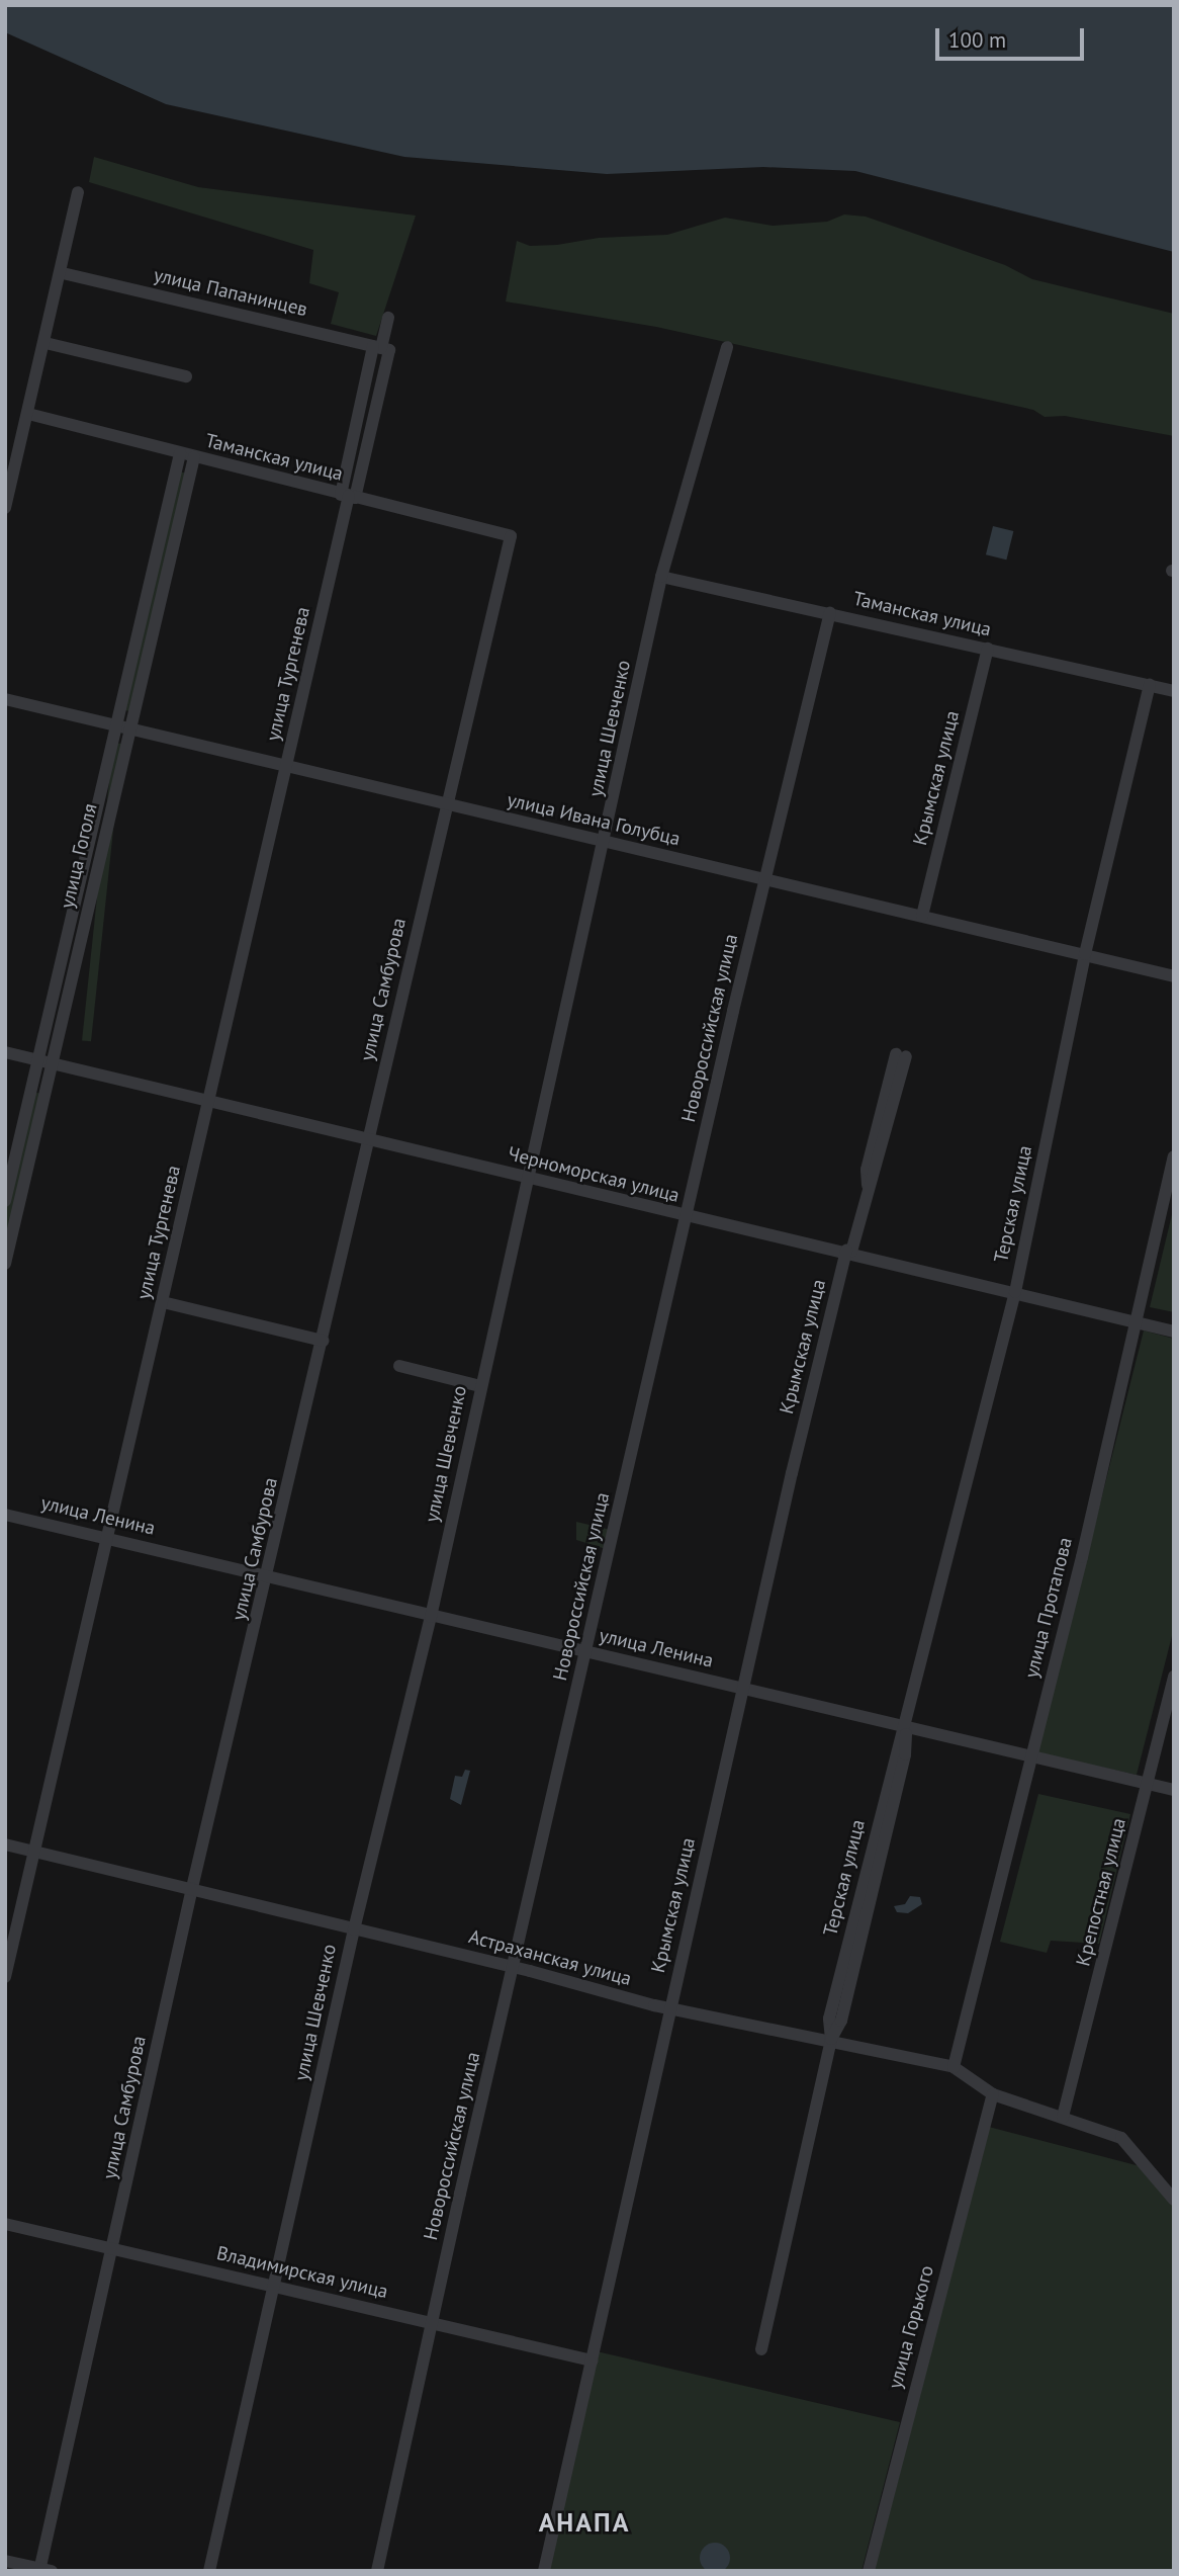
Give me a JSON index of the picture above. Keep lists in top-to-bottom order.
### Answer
{
  "streets": {
    "street": [
      "улица Папанинцев",
      "Таманская улица",
      "улица Тургенева",
      "улица Шевченко",
      "Крымская улица",
      "улица Ивана Голубца",
      "улица Гоголя",
      "улица Самбурова",
      "Новороссийская улица",
      "Черноморская улица",
      "Терская улица",
      "улица Ленина",
      "улица Протапова",
      "Крепостная улица",
      "Астраханская улица",
      "Владимирская улица",
      "улица Горького"
    ]
  },
  "crossings": [
    ["улица Папанинцев", "улица Тургенева"],
    ["Таманская улица", "улица Тургенева"],
    ["Таманская улица", "улица Шевченко"],
    ["Таманская улица", "Крымская улица"],
    ["Таманская улица", "улица Гоголя"],
    ["Таманская улица", "улица Самбурова"],
    ["Таманская улица", "Новороссийская улица"],
    ["Таманская улица", "Терская улица"],
    ["улица Тургенева", "улица Ивана Голубца"],
    ["улица Тургенева", "Черноморская улица"],
    ["улица Тургенева", "улица Ленина"],
    ["улица Тургенева", "Астраханская улица"],
    ["улица Шевченко", "улица Ивана Голубца"],
    ["улица Шевченко", "Черноморская улица"],
    ["улица Шевченко", "улица Ленина"],
    ["улица Шевченко", "Астраханская улица"],
    ["улица Шевченко", "Владимирская улица"],
    ["Крымская улица", "улица Ивана Голубца"],
    ["Крымская улица", "Черноморская улица"],
    ["Крымская улица", "улица Ленина"],
    ["Крымская улица", "Астраханская улица"],
    ["Крымская улица", "Владимирская улица"],
    ["улица Ивана Голубца", "улица Гоголя"],
    ["улица Ивана Голубца", "улица Самбурова"],
    ["улица Ивана Голубца", "Новороссийская улица"],
    ["улица Ивана Голубца", "Терская улица"],
    ["улица Гоголя", "Черноморская улица"],
    ["улица Самбурова", "Черноморская улица"],
    ["улица Самбурова", "улица Ленина"],
    ["улица Самбурова", "Астраханская улица"],
    ["улица Самбурова", "Владимирская улица"],
    ["Новороссийская улица", "Черноморская улица"],
    ["Новороссийская улица", "улица Ленина"],
    ["Новороссийская улица", "Астраханская улица"],
    ["Новороссийская улица", "Владимирская улица"],
    ["Черноморская улица", "Терская улица"],
    ["Черноморская улица", "улица Протапова"],
    ["Терская улица", "улица Ленина"],
    ["Терская улица", "Астраханская улица"],
    ["улица Ленина", "улица Протапова"],
    ["улица Ленина", "Крепостная улица"],
    ["улица Протапова", "Астраханская улица"],
    ["Крепостная улица", "Астраханская улица"],
    ["Астраханская улица", "улица Горького"]
  ],
  "districts": ["АНАПА"],
  "scale_bar": "100 m"
}
